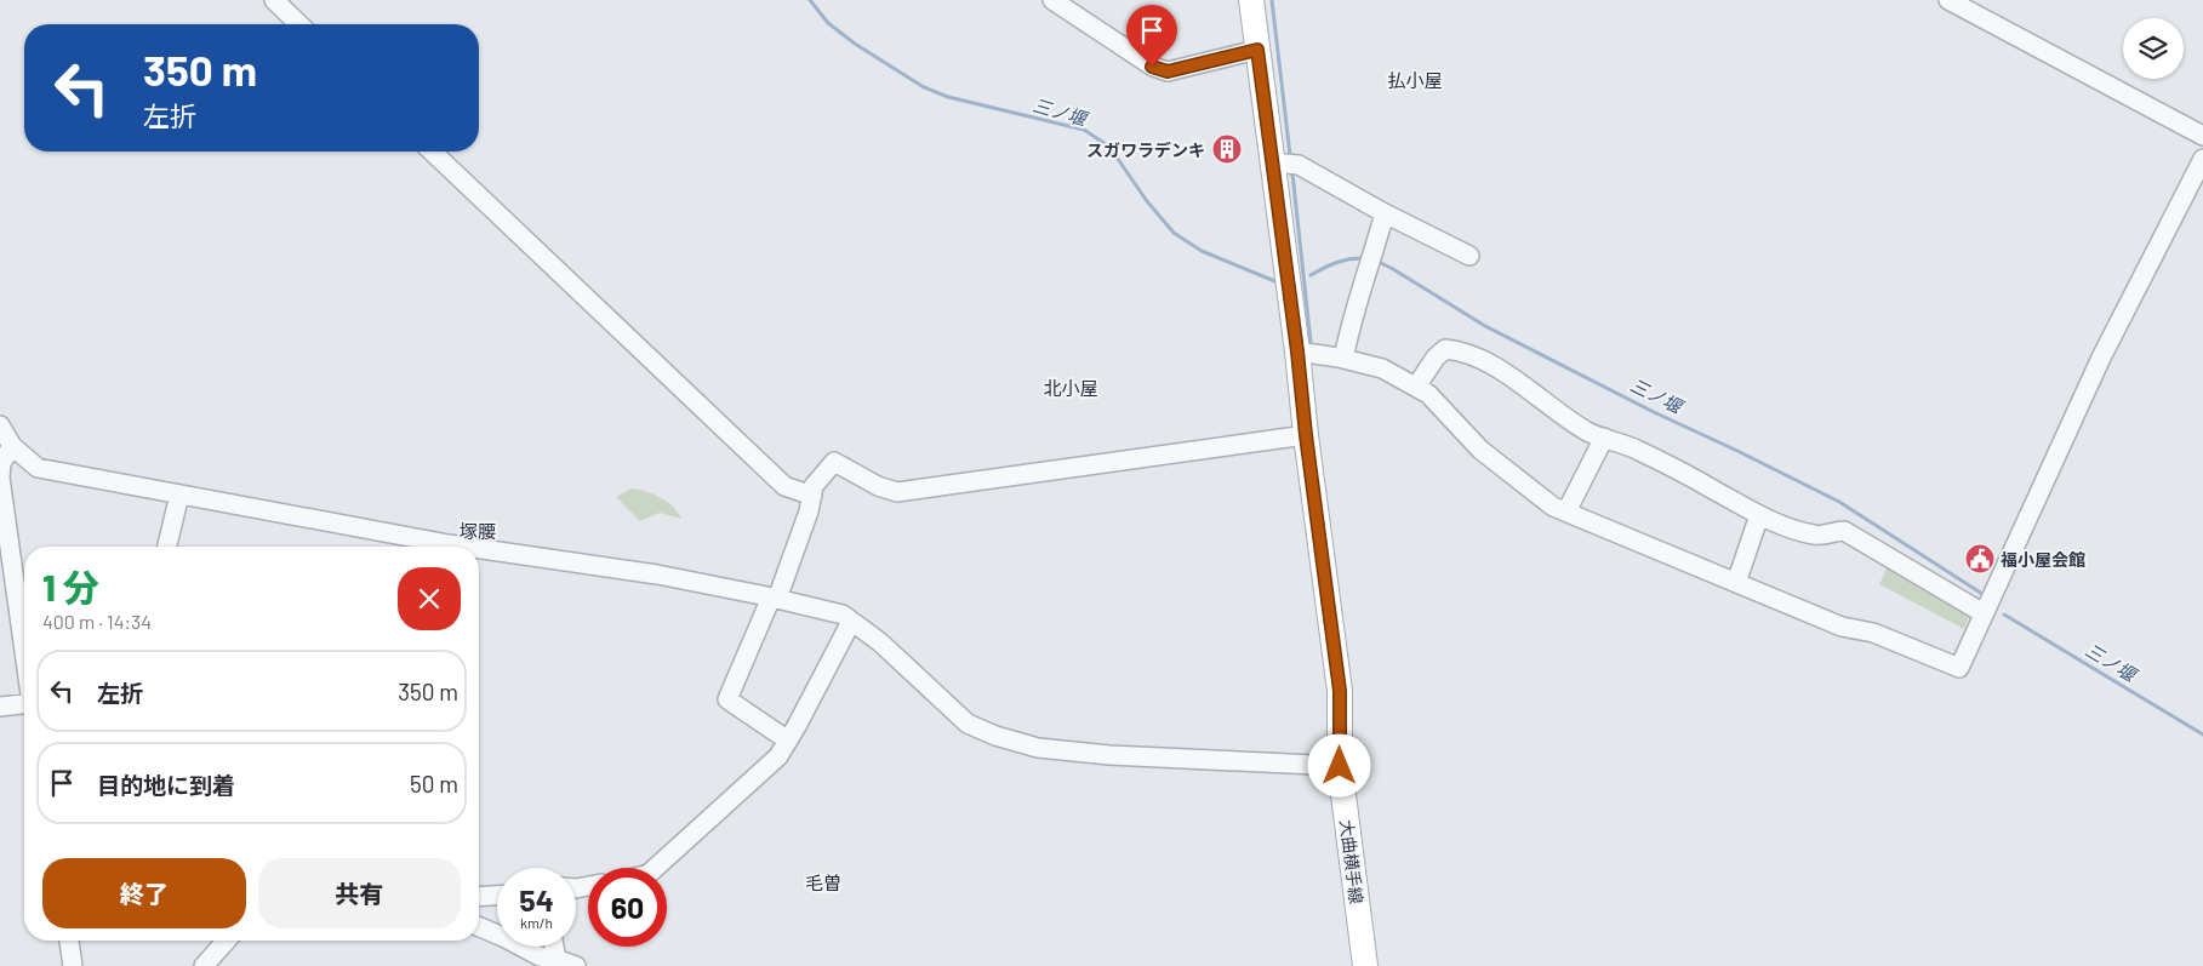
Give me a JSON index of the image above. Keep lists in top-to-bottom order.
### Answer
{
  "streets": {
    "main road": ["大曲横手線"]
  },
  "districts": [
    "払小屋",
    "北小屋",
    "塚腰",
    "毛曽"
  ],
  "water": ["三ノ堰"],
  "places": {
    "building": ["スガワラデンキ"],
    "public building": ["福小屋会館"]
  },
  "page": {
    "turn": ["350 m", "左折"],
    "heading": ["1 分", "400 m · 14:34"],
    "list": [
      {
        "name": "左折",
        "value": "350 m"
      },
      {
        "name": "目的地に到着",
        "value": "50 m"
      }
    ],
    "buttons": ["終了", "共有"],
    "speed": "54 km/h",
    "limit": "60"
  }
}
